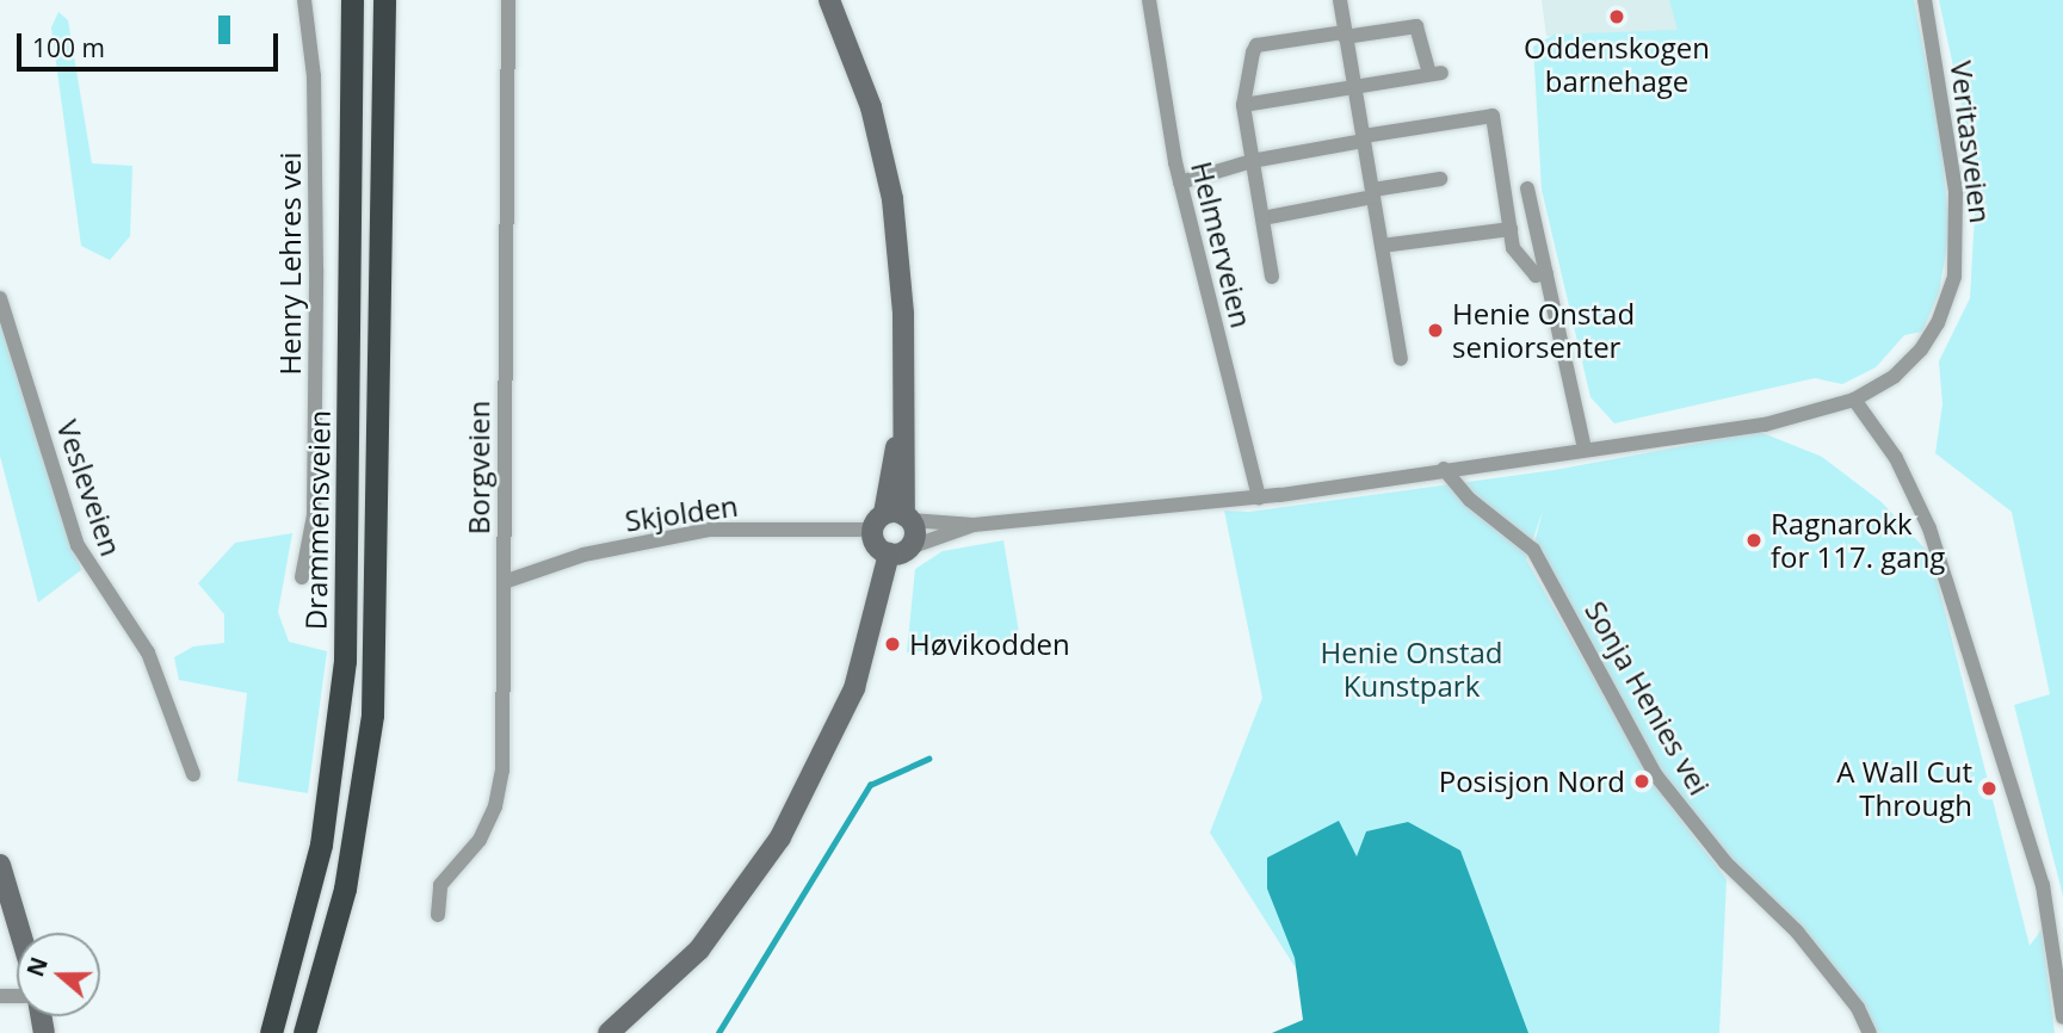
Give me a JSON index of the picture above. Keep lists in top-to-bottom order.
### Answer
{
  "streets": {
    "highway": ["Drammensveien"],
    "street": [
      "Veritasveien",
      "Helmerveien",
      "Henry Lehres vei",
      "Borgveien",
      "Vesleveien",
      "Skjolden",
      "Sonja Henies vei"
    ]
  },
  "crossings": [
    ["Borgveien", "Skjolden"]
  ],
  "parks": ["Henie Onstad Kunstpark"],
  "places": [
    "Oddenskogen barnehage",
    "Henie Onstad seniorsenter",
    "Ragnarokk for 117. gang",
    "Høvikodden",
    "Posisjon Nord",
    "A Wall Cut Through"
  ],
  "scale_bar": "100 m",
  "north": "left"
}
